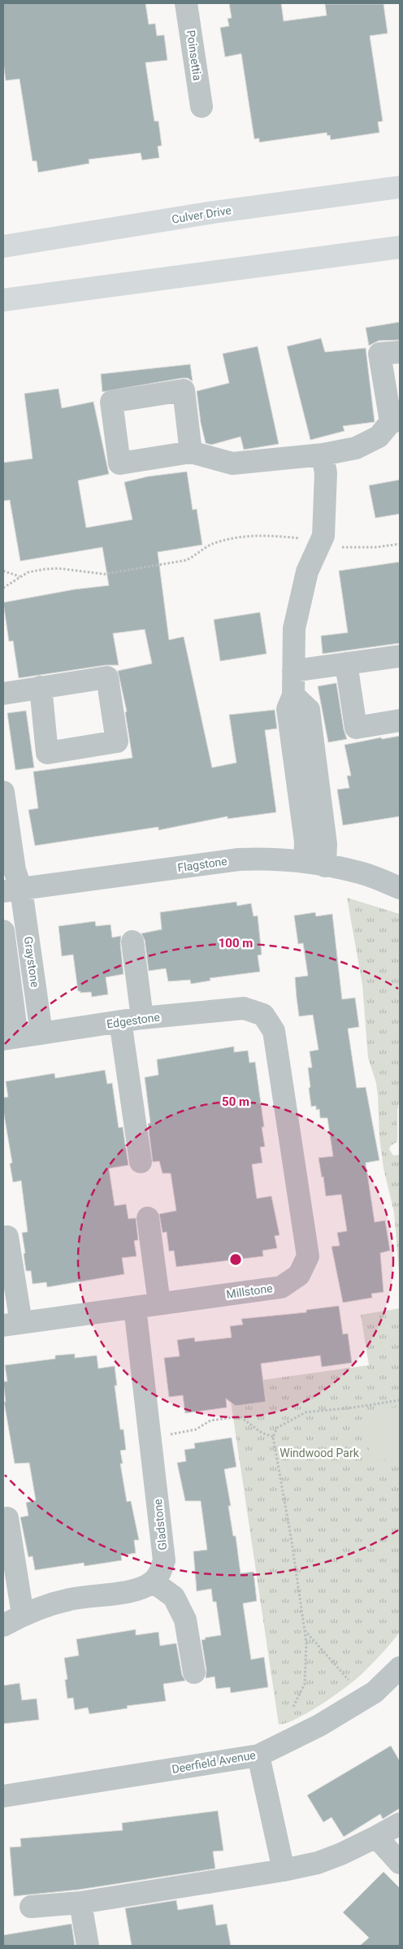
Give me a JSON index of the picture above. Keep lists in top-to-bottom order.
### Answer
{
  "streets": {
    "main road": ["Culver Drive"],
    "street": [
      "Poinsettia",
      "Flagstone",
      "Graystone",
      "Edgestone",
      "Millstone",
      "Gladstone",
      "Deerfield Avenue"
    ]
  },
  "crossings": [
    ["Flagstone", "Graystone"],
    ["Graystone", "Edgestone"],
    ["Edgestone", "Millstone"],
    ["Millstone", "Gladstone"]
  ],
  "parks": ["Windwood Park"],
  "rings": ["100 m", "50 m"]
}
